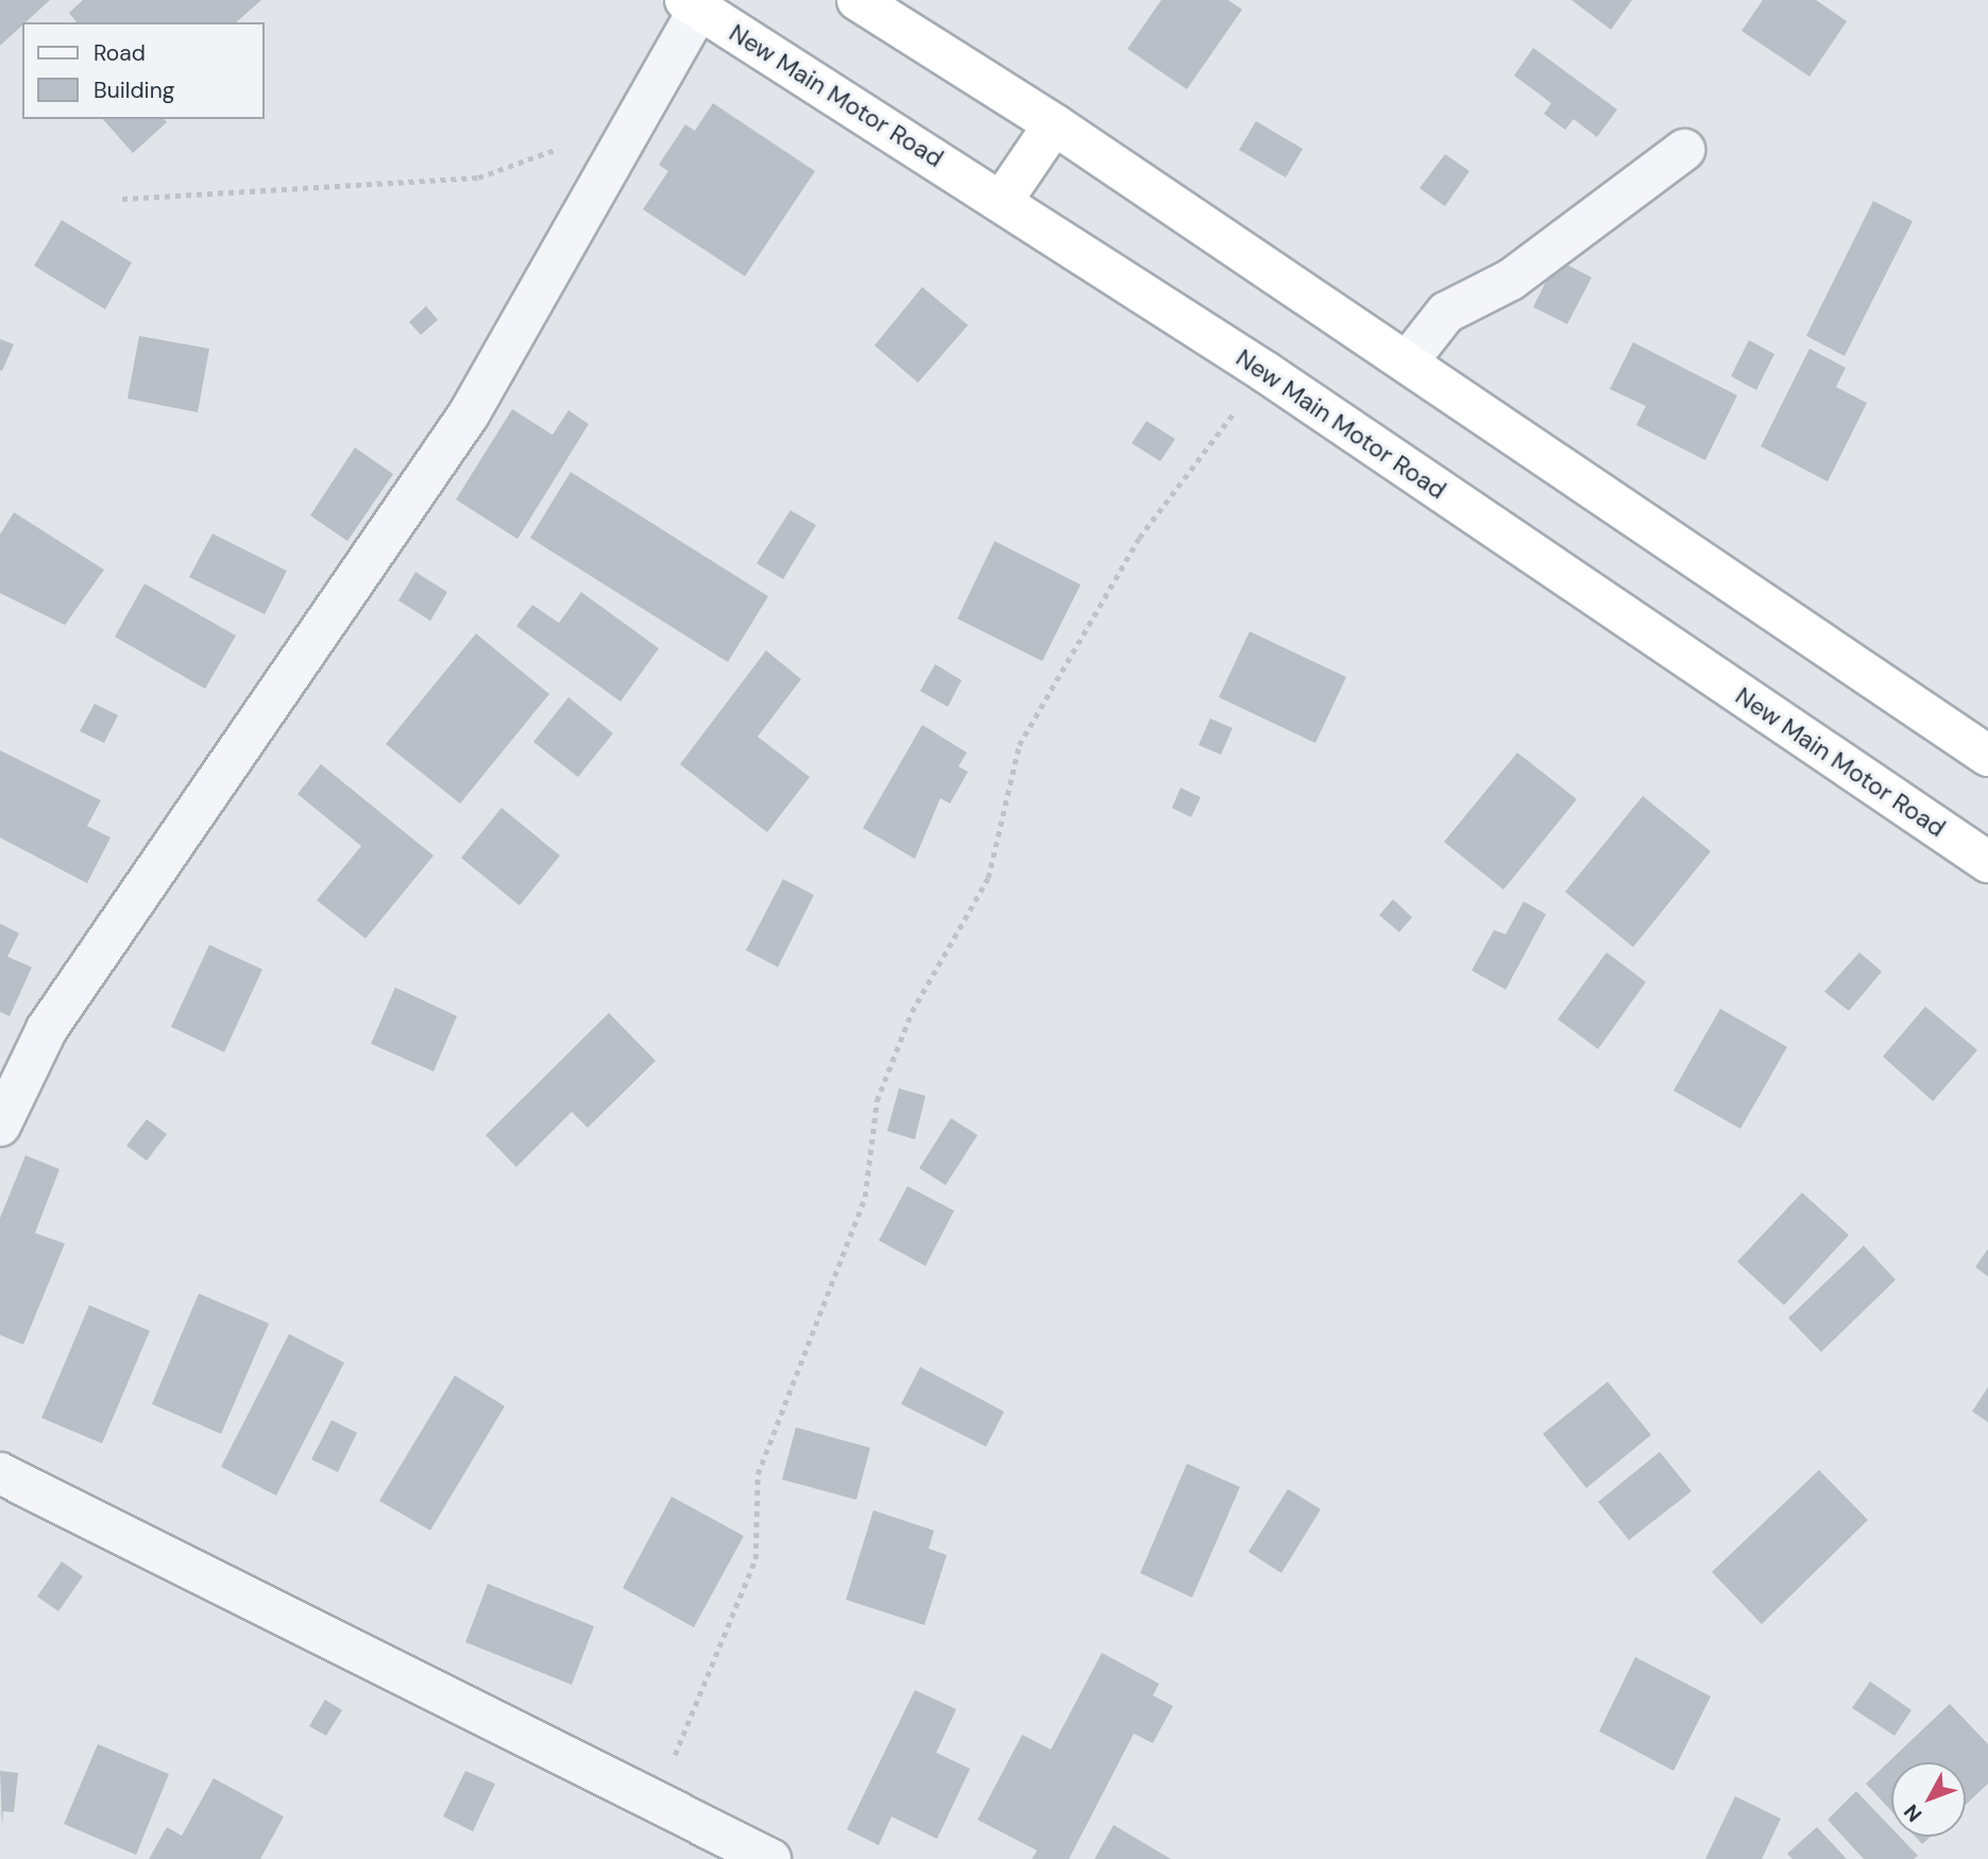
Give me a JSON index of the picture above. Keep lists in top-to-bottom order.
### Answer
{
  "streets": {
    "highway": ["New Main Motor Road"]
  },
  "legend": ["Road", "Building"],
  "north": "bottom left"
}
